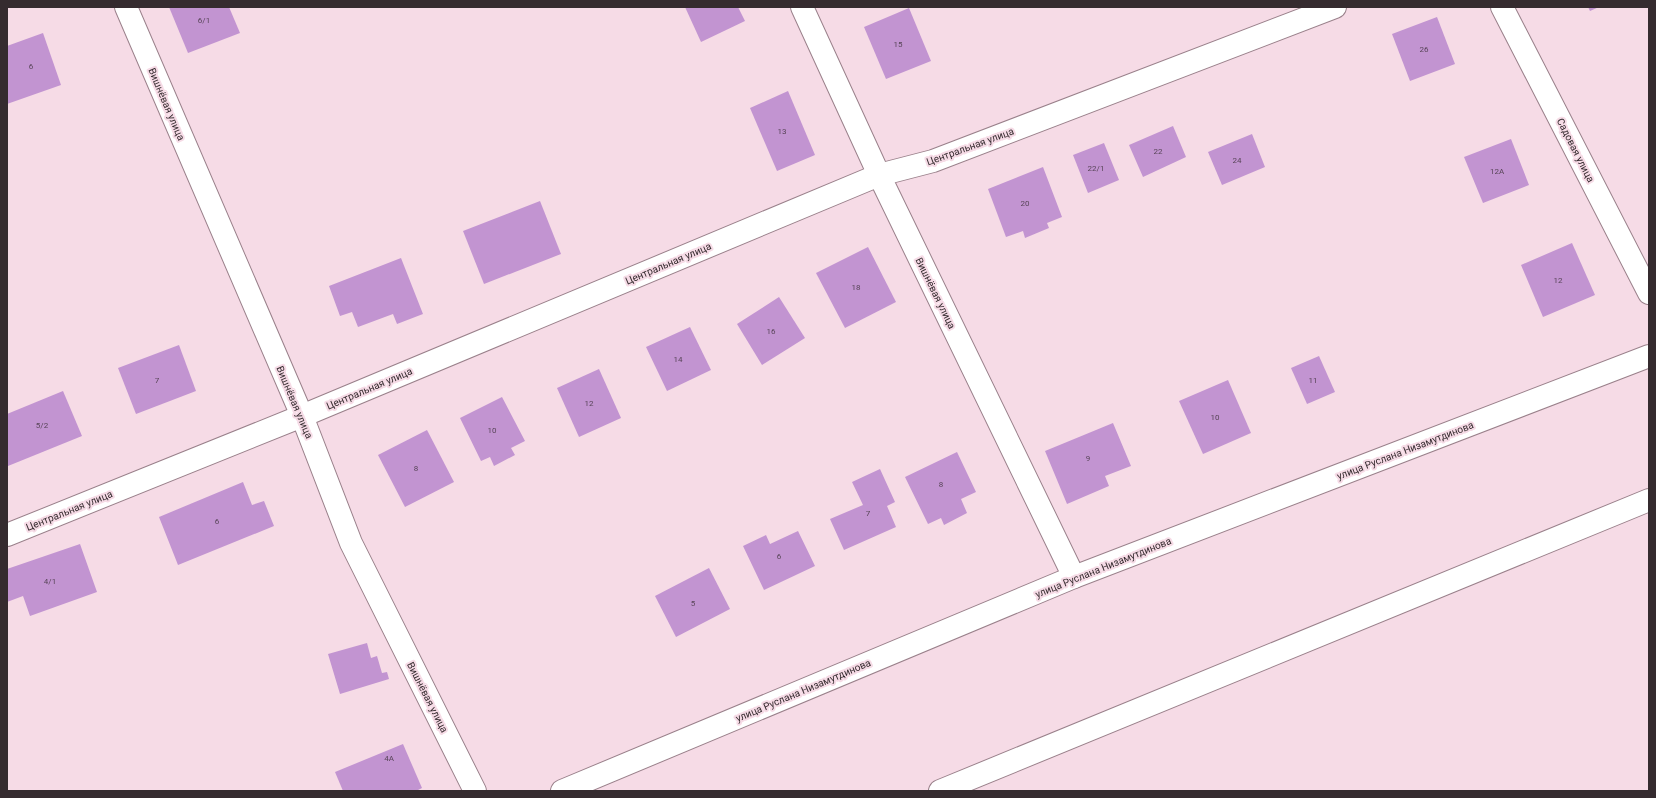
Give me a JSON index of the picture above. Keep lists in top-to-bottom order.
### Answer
{
  "streets": {
    "street": [
      "Вишнёвая улица",
      "Центральная улица",
      "Садовая улица",
      "улица Руслана Низамутдинова"
    ]
  },
  "crossings": [
    ["Вишнёвая улица", "Центральная улица"],
    ["Вишнёвая улица", "улица Руслана Низамутдинова"]
  ],
  "house_numbers": [
    "6/1",
    "15",
    "26",
    "6",
    "13",
    "22",
    "24",
    "22/1",
    "12А",
    "20",
    "12",
    "18",
    "16",
    "14",
    "7",
    "11",
    "12",
    "10",
    "5/2",
    "10",
    "9",
    "8",
    "8",
    "7",
    "6",
    "6",
    "4/1",
    "5",
    "4А"
  ]
}
